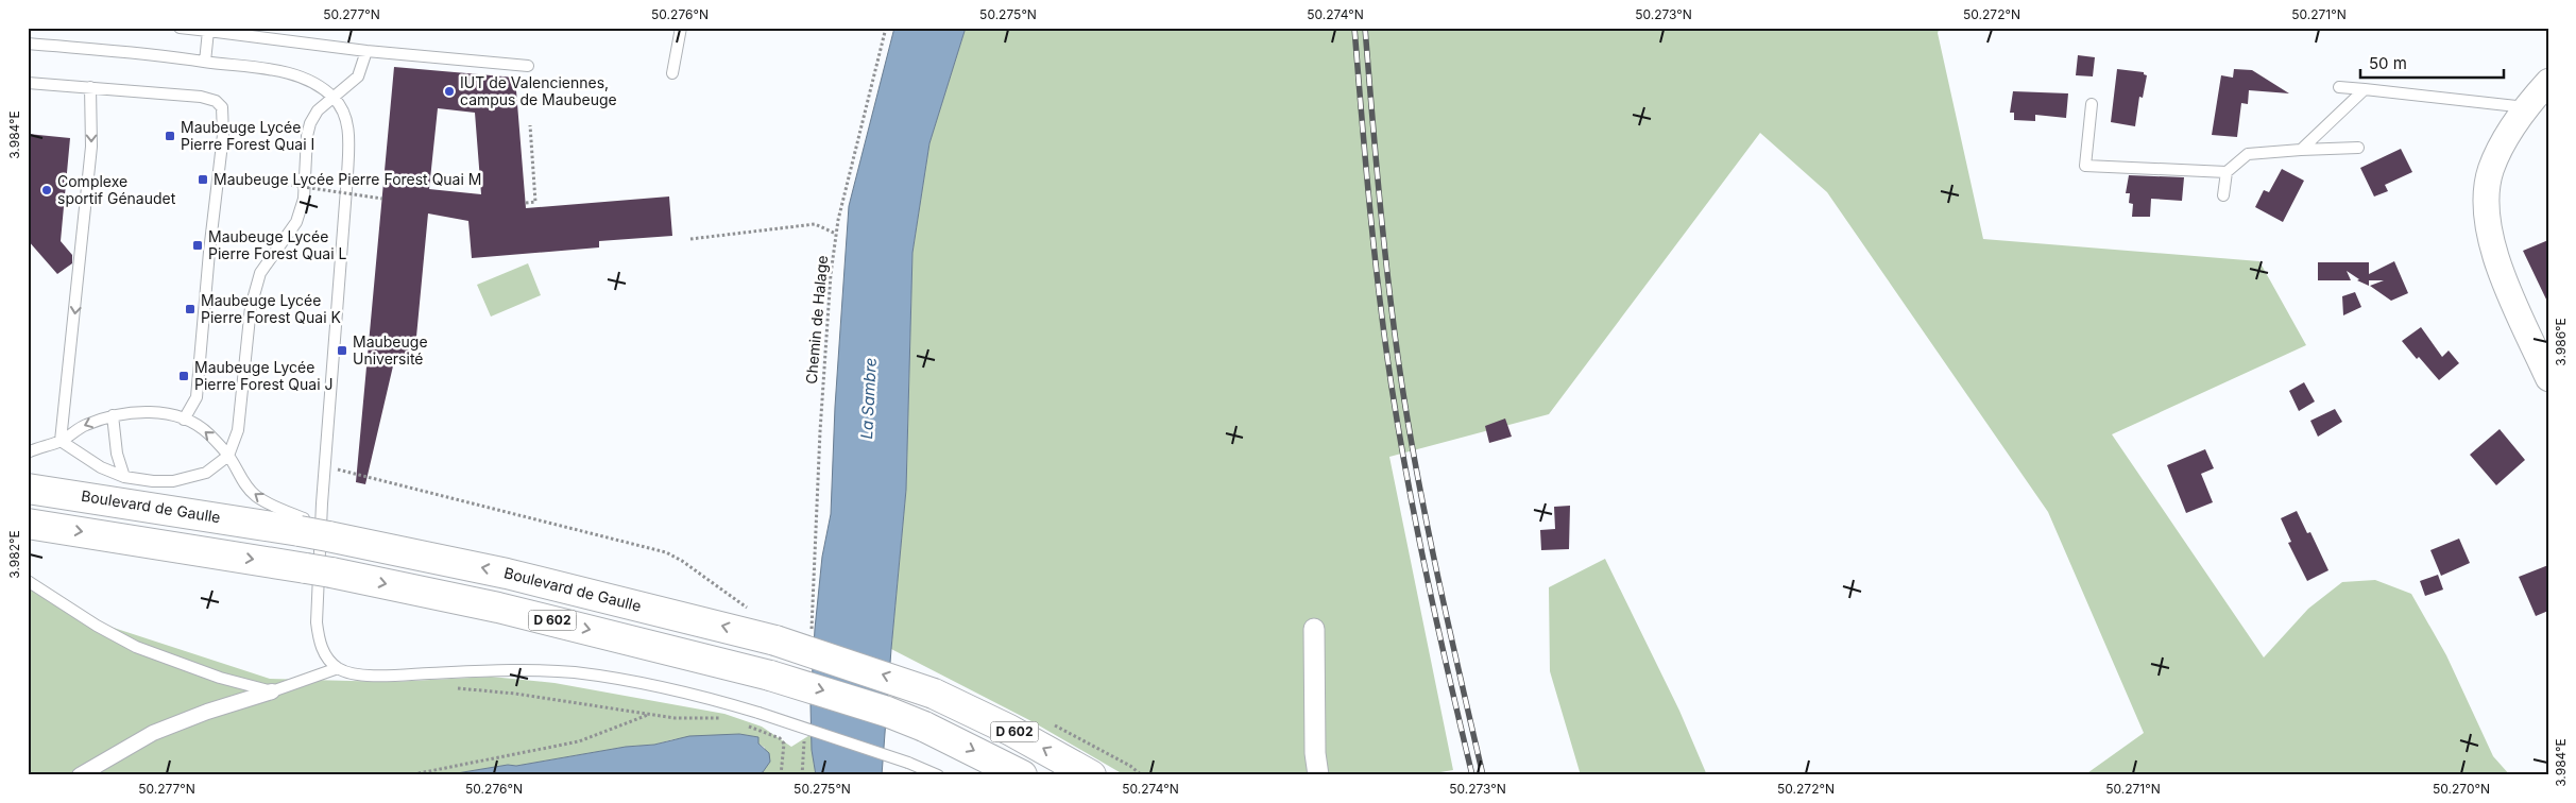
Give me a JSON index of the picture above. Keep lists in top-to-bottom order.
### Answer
{
  "streets": {
    "main road": ["Boulevard de Gaulle", "D 602"],
    "path": ["Chemin de Halage"]
  },
  "water": ["La Sambre"],
  "places": {
    "other": ["IUT de Valenciennes, campus de Maubeuge", "Complexe sportif Génaudet"],
    "transit": [
      "Maubeuge Lycée Pierre Forest Quai I",
      "Maubeuge Lycée Pierre Forest Quai M",
      "Maubeuge Lycée Pierre Forest Quai L",
      "Maubeuge Lycée Pierre Forest Quai K",
      "Maubeuge Université",
      "Maubeuge Lycée Pierre Forest Quai J"
    ]
  },
  "scale_bar": "50 m",
  "coordinates": [
    "50.277°N",
    "50.276°N",
    "50.275°N",
    "50.274°N",
    "50.273°N",
    "50.272°N",
    "50.271°N",
    "3.984°E",
    "3.986°E",
    "3.982°E",
    "50.270°N"
  ]
}
